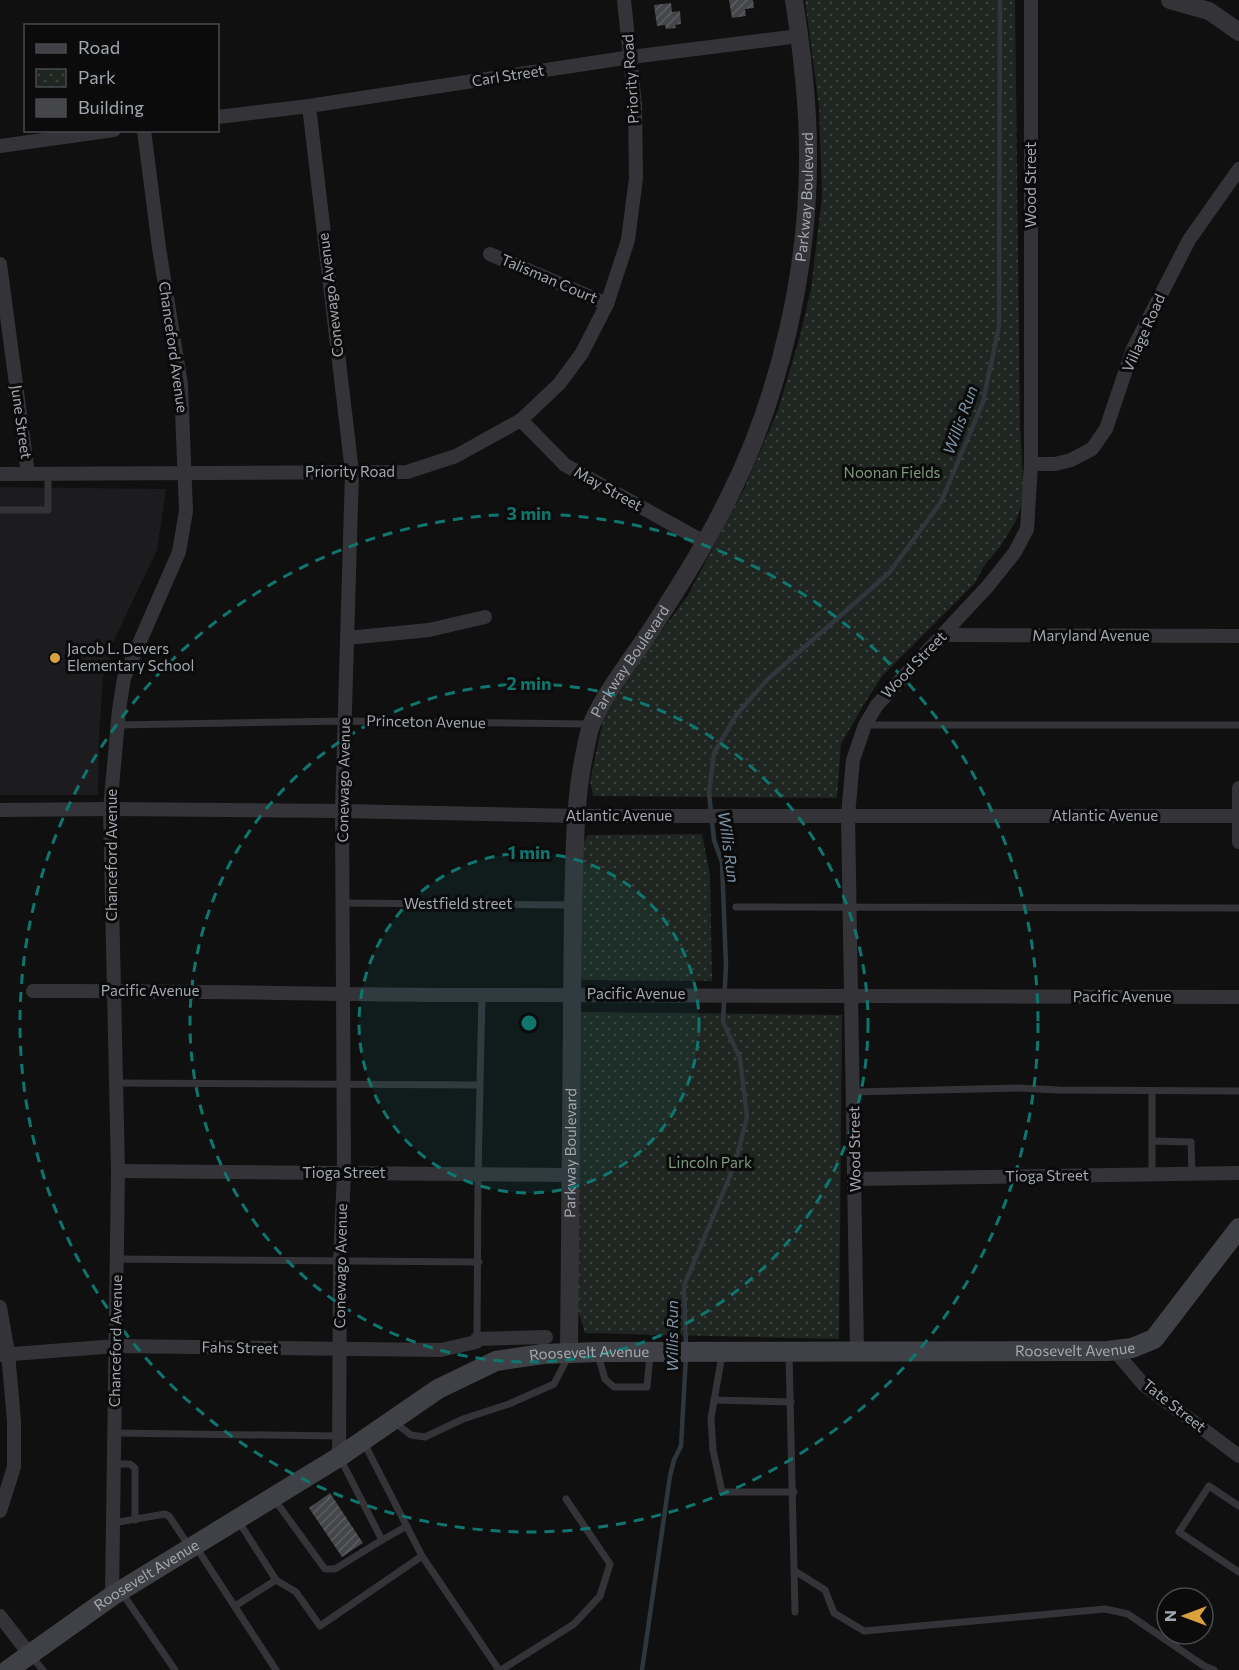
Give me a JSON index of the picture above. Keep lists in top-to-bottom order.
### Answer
{
  "streets": {
    "main road": ["Roosevelt Avenue"],
    "street": [
      "Carl Street",
      "Priority Road",
      "Wood Street",
      "Parkway Boulevard",
      "Talisman Court",
      "Conewago Avenue",
      "Village Road",
      "Chanceford Avenue",
      "June Street",
      "May Street",
      "Maryland Avenue",
      "Atlantic Avenue",
      "Pacific Avenue",
      "Tioga Street",
      "Fahs Street",
      "Tate Street"
    ],
    "lane": ["Princeton Avenue", "Westfield street"]
  },
  "crossings": [
    ["Carl Street", "Priority Road"],
    ["Carl Street", "Parkway Boulevard"],
    ["Carl Street", "Conewago Avenue"],
    ["Priority Road", "Talisman Court"],
    ["Priority Road", "Conewago Avenue"],
    ["Priority Road", "Chanceford Avenue"],
    ["Priority Road", "June Street"],
    ["Priority Road", "May Street"],
    ["Wood Street", "Village Road"],
    ["Wood Street", "Maryland Avenue"],
    ["Wood Street", "Atlantic Avenue"],
    ["Wood Street", "Pacific Avenue"],
    ["Wood Street", "Tioga Street"],
    ["Wood Street", "Roosevelt Avenue"],
    ["Parkway Boulevard", "May Street"],
    ["Parkway Boulevard", "Princeton Avenue"],
    ["Parkway Boulevard", "Atlantic Avenue"],
    ["Parkway Boulevard", "Westfield street"],
    ["Parkway Boulevard", "Pacific Avenue"],
    ["Parkway Boulevard", "Tioga Street"],
    ["Parkway Boulevard", "Roosevelt Avenue"],
    ["Conewago Avenue", "Princeton Avenue"],
    ["Conewago Avenue", "Atlantic Avenue"],
    ["Conewago Avenue", "Westfield street"],
    ["Conewago Avenue", "Pacific Avenue"],
    ["Conewago Avenue", "Tioga Street"],
    ["Conewago Avenue", "Fahs Street"],
    ["Conewago Avenue", "Roosevelt Avenue"],
    ["Chanceford Avenue", "Princeton Avenue"],
    ["Chanceford Avenue", "Atlantic Avenue"],
    ["Chanceford Avenue", "Pacific Avenue"],
    ["Chanceford Avenue", "Tioga Street"],
    ["Chanceford Avenue", "Fahs Street"],
    ["Chanceford Avenue", "Roosevelt Avenue"],
    ["Roosevelt Avenue", "Tate Street"]
  ],
  "water": ["Willis Run"],
  "parks": ["Noonan Fields", "Lincoln Park"],
  "places": ["Jacob L. Devers Elementary School"],
  "legend": ["Road", "Park", "Building"],
  "north": "left",
  "rings": ["3 min", "2 min", "1 min"]
}
